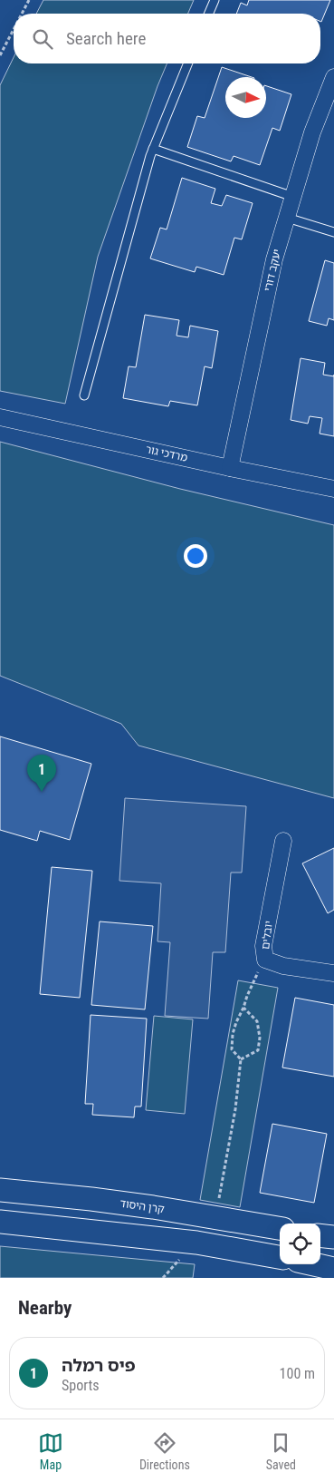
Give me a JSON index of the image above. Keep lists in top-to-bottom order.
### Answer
{
  "streets": {
    "main road": ["קרן היסוד"],
    "street": ["יעקב דורי", "מרדכי גור", "יובלים"]
  },
  "crossings": [
    ["יעקב דורי", "מרדכי גור"]
  ],
  "north": "right",
  "page": {
    "search": "Search here",
    "pins": "1",
    "heading": "Nearby",
    "list": [
      {
        "mark": "1",
        "name": "פיס רמלה",
        "note": "Sports",
        "value": "100 m"
      }
    ],
    "nav": ["Map", "Directions", "Saved"]
  }
}
